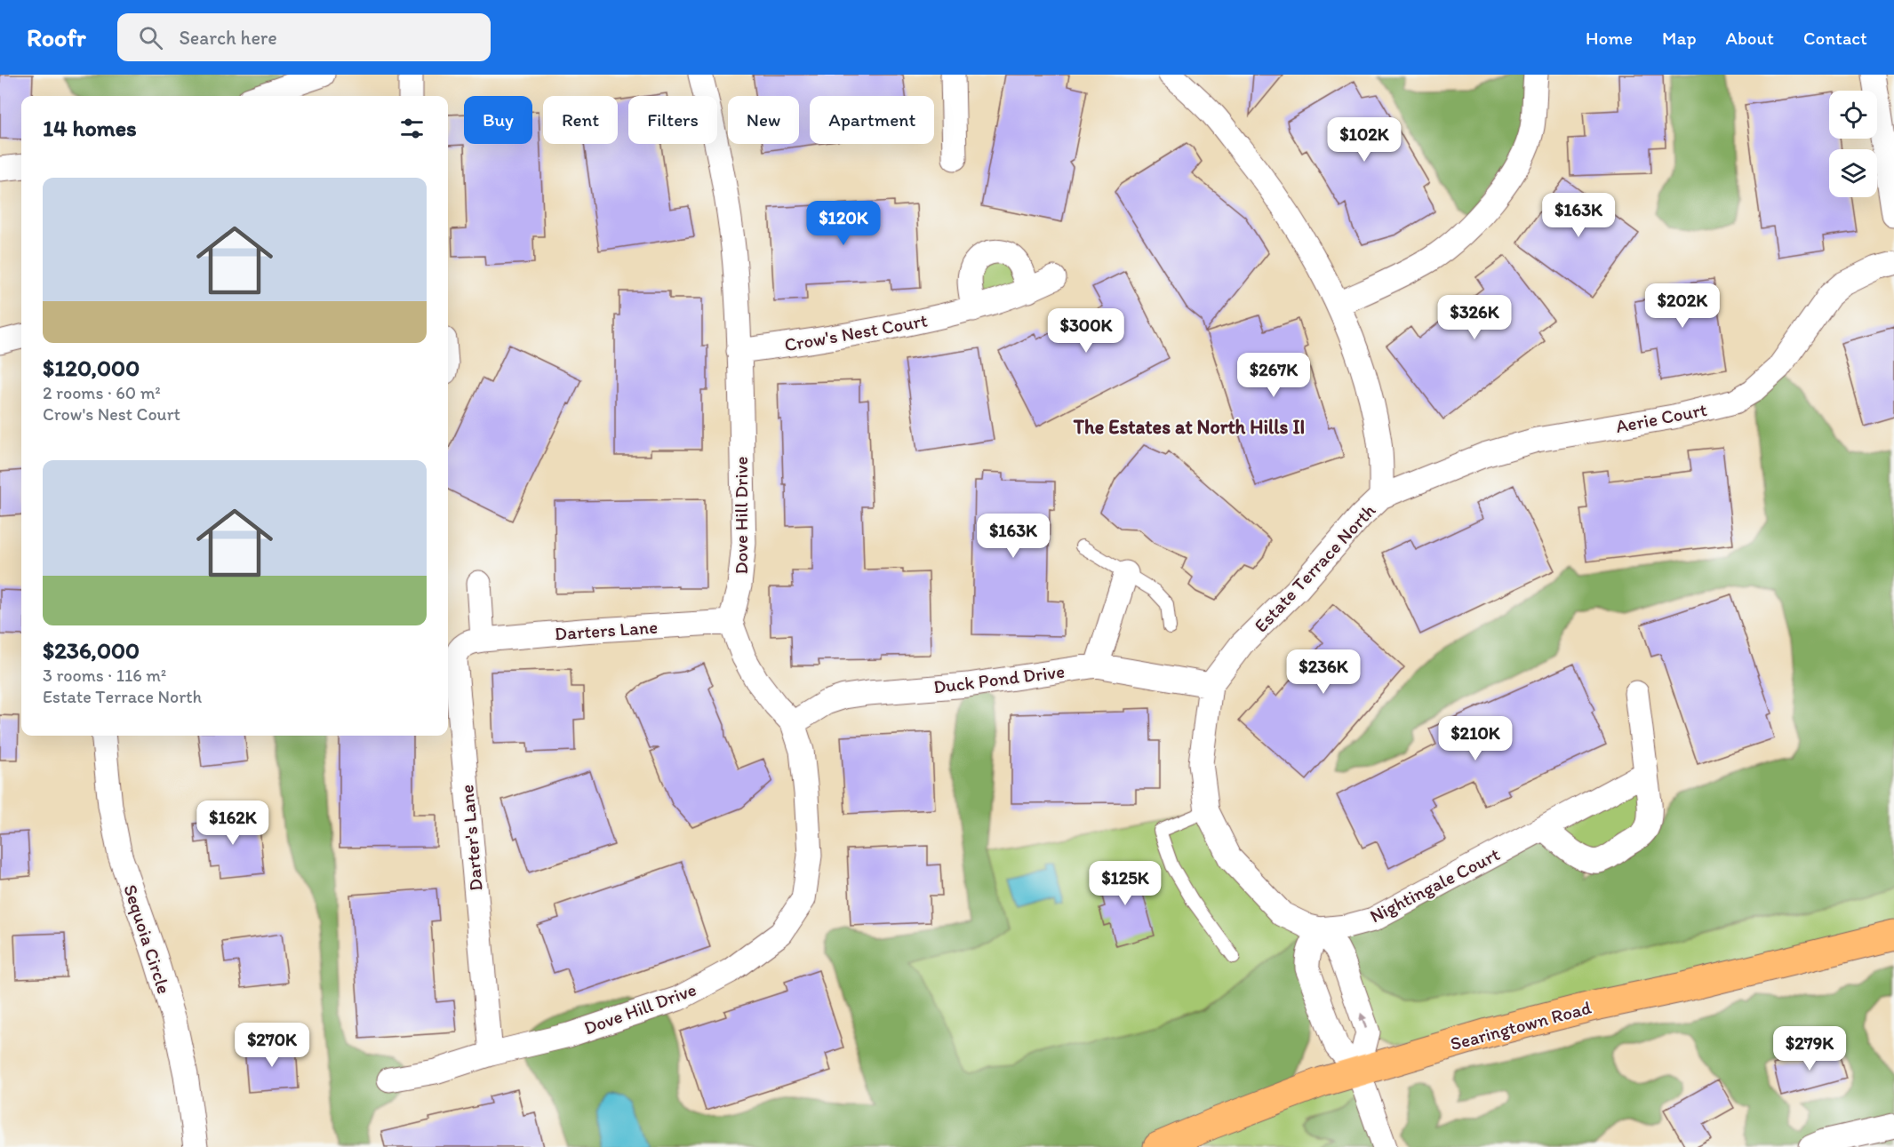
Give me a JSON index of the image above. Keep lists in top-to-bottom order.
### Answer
{
  "streets": {
    "main road": ["Searingtown Road"],
    "street": [
      "Crow's Nest Court",
      "Aerie Court",
      "Dove Hill Drive",
      "Estate Terrace North",
      "Darters Lane",
      "Duck Pond Drive",
      "Darter's Lane",
      "Nightingale Court",
      "Sequoia Circle"
    ]
  },
  "crossings": [
    ["Crow's Nest Court", "Dove Hill Drive"],
    ["Aerie Court", "Estate Terrace North"],
    ["Dove Hill Drive", "Darters Lane"],
    ["Dove Hill Drive", "Duck Pond Drive"],
    ["Dove Hill Drive", "Darter's Lane"],
    ["Estate Terrace North", "Duck Pond Drive"],
    ["Darters Lane", "Darter's Lane"]
  ],
  "districts": ["The Estates at North Hills II"],
  "page": {
    "header": "Roofr",
    "search": "Search here",
    "nav": [
      "Home",
      "Map",
      "About",
      "Contact"
    ],
    "chip": [
      "Buy",
      "Rent",
      "Filters",
      "New",
      "Apartment"
    ],
    "heading": "14 homes",
    "price": [
      "$102K",
      "$163K",
      "$120K",
      "$202K",
      "$326K",
      "$300K",
      "$267K",
      "$163K",
      "$236K",
      "$210K",
      "$162K",
      "$125K",
      "$270K",
      "$279K"
    ],
    "list": [
      {
        "name": "$120,000",
        "note": "2 rooms · 60 m² · Crow's Nest Court"
      },
      {
        "name": "$236,000",
        "note": "3 rooms · 116 m² · Estate Terrace North"
      }
    ]
  }
}
